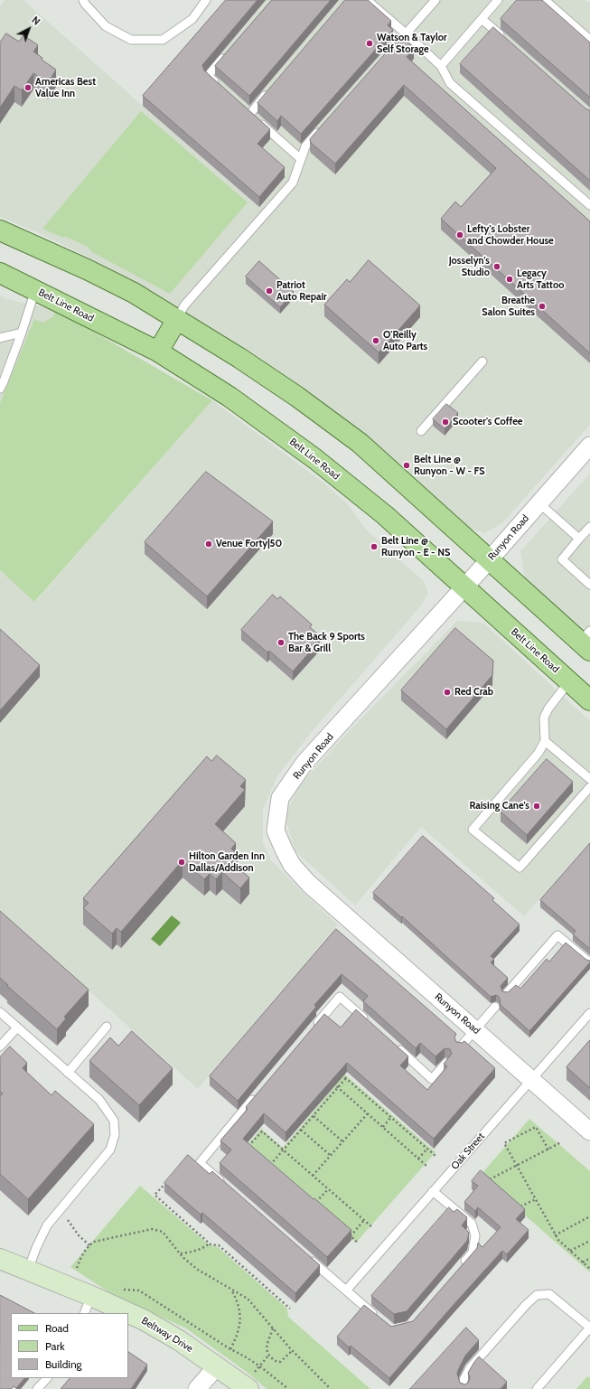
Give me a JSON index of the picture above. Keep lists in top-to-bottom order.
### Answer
{
  "streets": {
    "main road": ["Belt Line Road"],
    "street": ["Runyon Road", "Beltway Drive"],
    "lane": ["Oak Street"]
  },
  "crossings": [
    ["Belt Line Road", "Runyon Road"],
    ["Runyon Road", "Oak Street"]
  ],
  "places": [
    "Watson & Taylor Self Storage",
    "Americas Best Value Inn",
    "Lefty's Lobster and Chowder House",
    "Josselyn's Studio",
    "Legacy Arts Tattoo",
    "Patriot Auto Repair",
    "Breathe Salon Suites",
    "O'Reilly Auto Parts",
    "Scooter's Coffee",
    "Belt Line @ Runyon - W - FS",
    "Venue Forty|50",
    "Belt Line @ Runyon - E - NS",
    "The Back 9 Sports Bar & Grill",
    "Red Crab",
    "Raising Cane's",
    "Hilton Garden Inn Dallas/Addison"
  ],
  "legend": ["Road", "Park", "Building"],
  "north": "top right"
}
